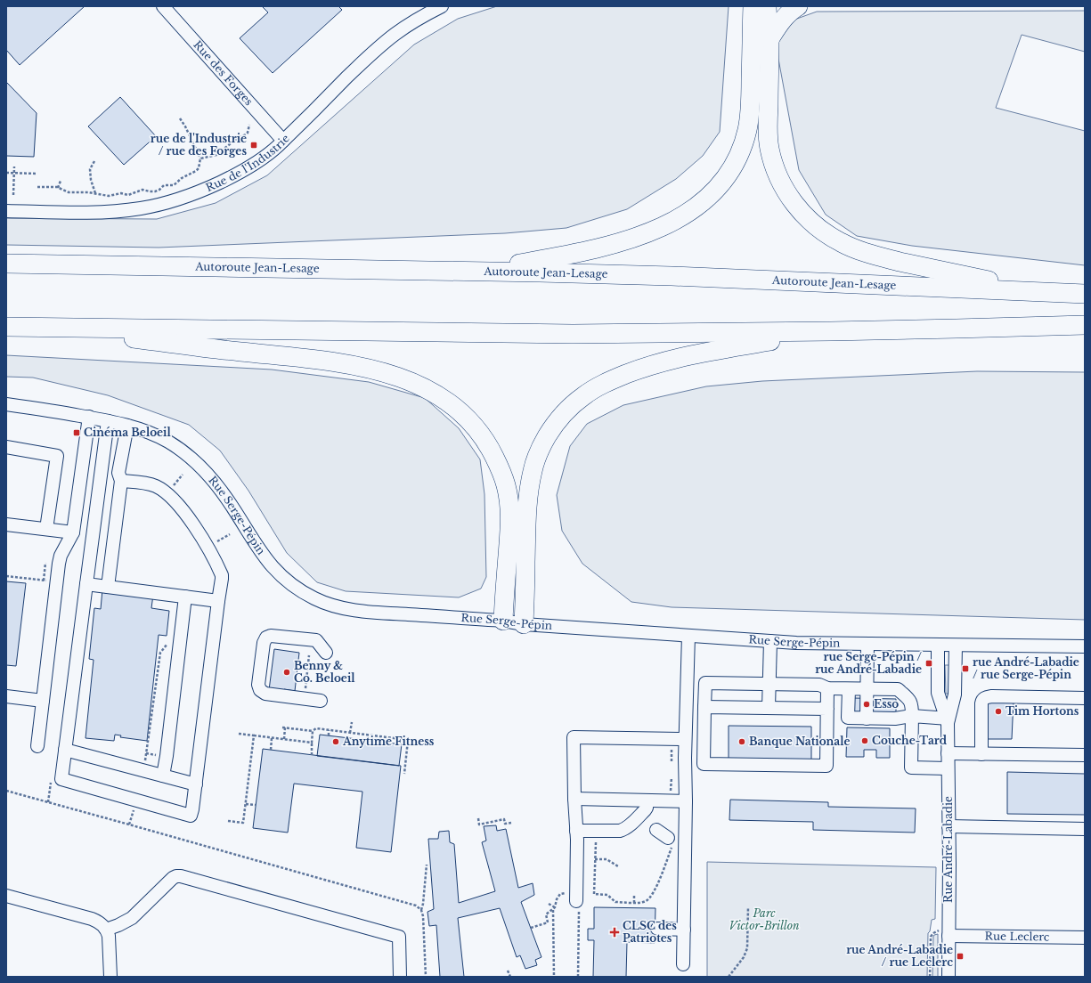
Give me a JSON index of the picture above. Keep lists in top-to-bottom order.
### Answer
{
  "streets": {
    "highway": ["Autoroute Jean-Lesage"],
    "street": [
      "Rue des Forges",
      "Rue de l'Industrie",
      "Rue Serge-Pépin",
      "Rue André-Labadie",
      "Rue Leclerc"
    ]
  },
  "crossings": [
    ["Rue des Forges", "Rue de l'Industrie"],
    ["Rue Serge-Pépin", "Rue André-Labadie"],
    ["Rue André-Labadie", "Rue Leclerc"]
  ],
  "parks": ["Parc Victor-Brillon"],
  "places": {
    "transit": [
      "rue de l'Industrie / rue des Forges",
      "Cinéma Beloeil",
      "rue Serge-Pépin / rue André-Labadie",
      "rue André-Labadie / rue Serge-Pépin",
      "rue André-Labadie / rue Leclerc"
    ],
    "other": [
      "Benny & Co. Beloeil",
      "Esso",
      "Tim Hortons",
      "Couche-Tard",
      "Anytime Fitness",
      "Banque Nationale"
    ],
    "health": ["CLSC des Patriotes"]
  }
}
